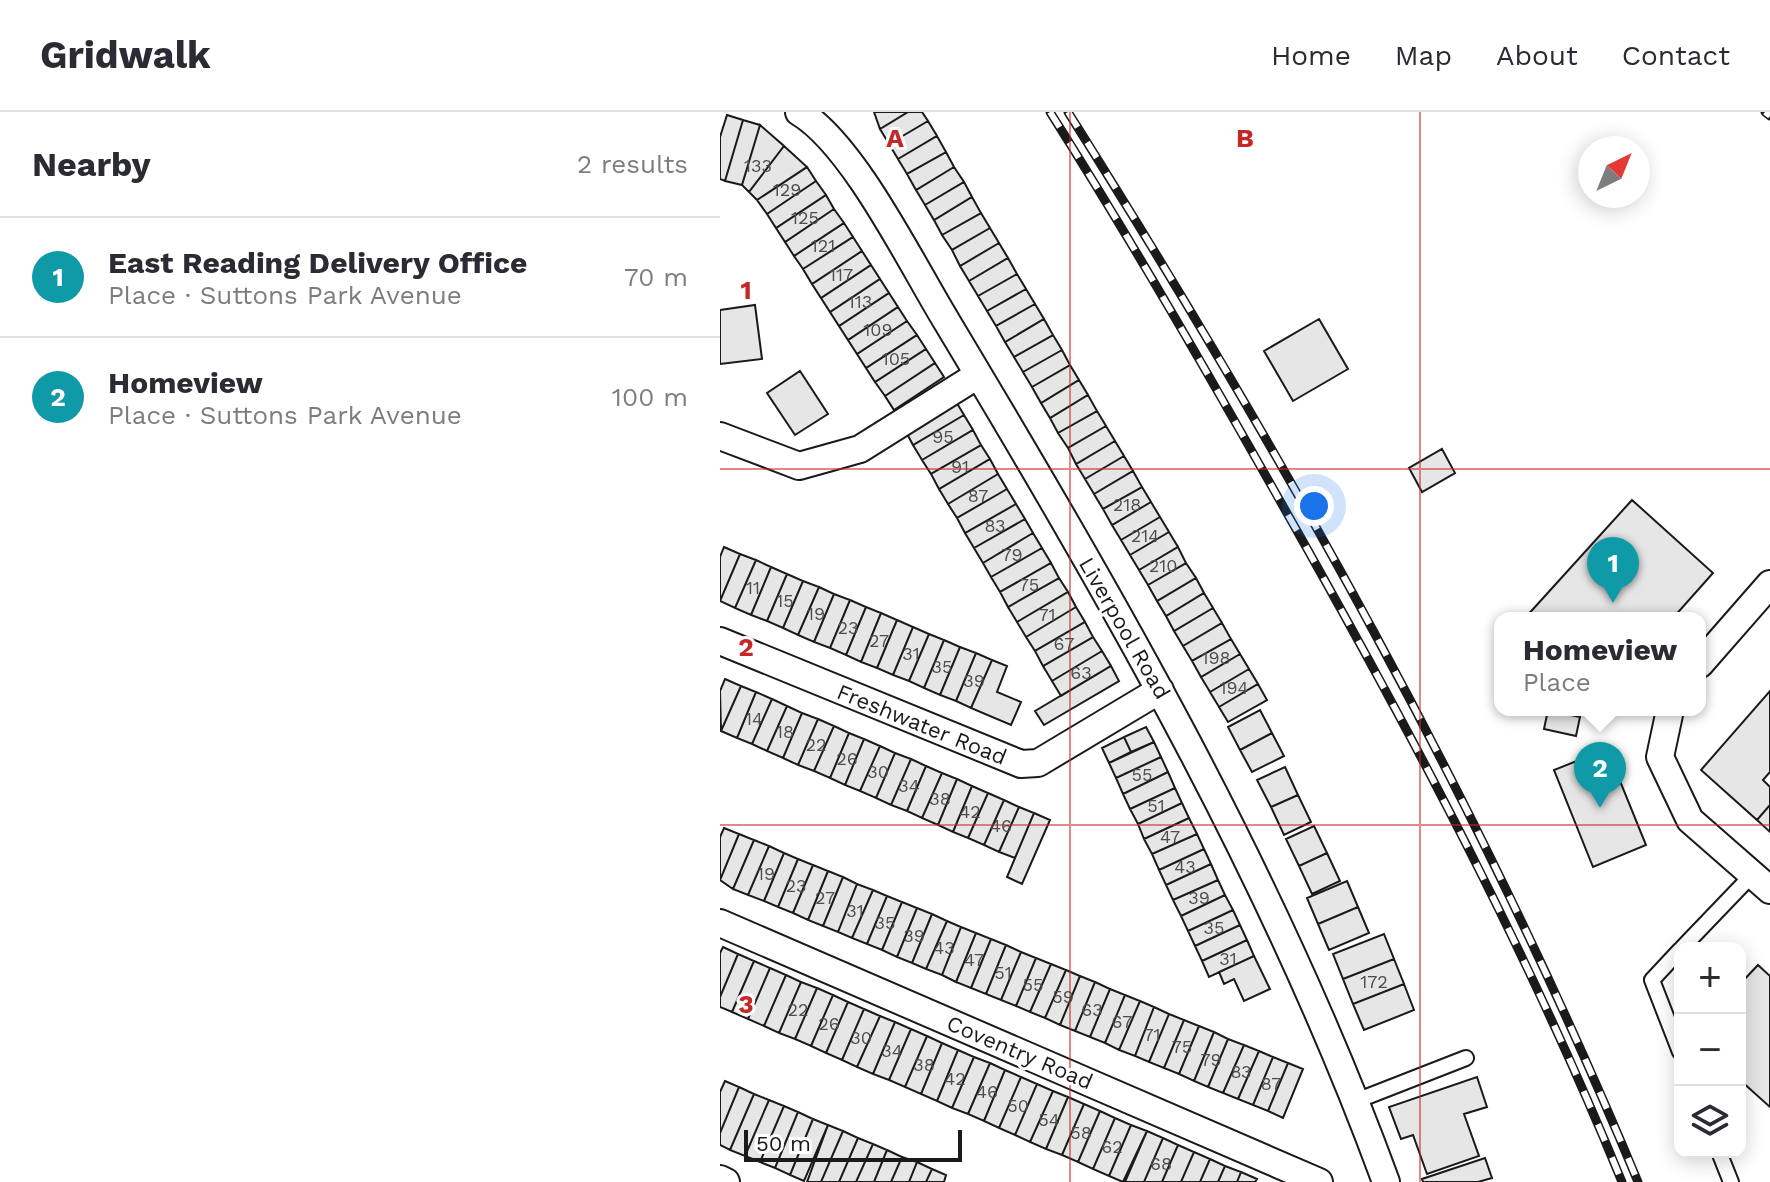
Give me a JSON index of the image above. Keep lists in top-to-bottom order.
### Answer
{
  "streets": {
    "street": ["Liverpool Road", "Freshwater Road", "Coventry Road"]
  },
  "crossings": [
    ["Liverpool Road", "Freshwater Road"]
  ],
  "house_numbers": [
    "133",
    "129",
    "125",
    "121",
    "117",
    "113",
    "109",
    "105",
    "95",
    "91",
    "87",
    "218",
    "83",
    "214",
    "79",
    "210",
    "75",
    "11",
    "15",
    "19",
    "71",
    "23",
    "27",
    "67",
    "31",
    "198",
    "35",
    "63",
    "39",
    "194",
    "14",
    "18",
    "22",
    "26",
    "30",
    "55",
    "34",
    "38",
    "51",
    "42",
    "46",
    "47",
    "43",
    "19",
    "23",
    "27",
    "39",
    "31",
    "35",
    "35",
    "39",
    "43",
    "31",
    "47",
    "51",
    "172",
    "55",
    "59",
    "22",
    "63",
    "67",
    "26",
    "71",
    "30",
    "75",
    "34",
    "79",
    "38",
    "83",
    "42",
    "87",
    "46",
    "50",
    "54",
    "58",
    "62",
    "68"
  ],
  "scale_bar": "50 m",
  "north": "top right",
  "page": {
    "header": "Gridwalk",
    "nav": [
      "Home",
      "Map",
      "About",
      "Contact"
    ],
    "heading": ["Nearby", "2 results"],
    "list": [
      {
        "mark": "1",
        "name": "East Reading Delivery Office",
        "note": "Place · Suttons Park Avenue",
        "value": "70 m"
      },
      {
        "mark": "2",
        "name": "Homeview",
        "note": "Place · Suttons Park Avenue",
        "value": "100 m"
      }
    ],
    "pins": ["1", "2"],
    "popup": ["Homeview", "Place"],
    "map_buttons": ["+", "−"],
    "scale": "50 m"
  },
  "grid": {
    "columns": ["A", "B"],
    "rows": ["1", "2", "3"]
  }
}
